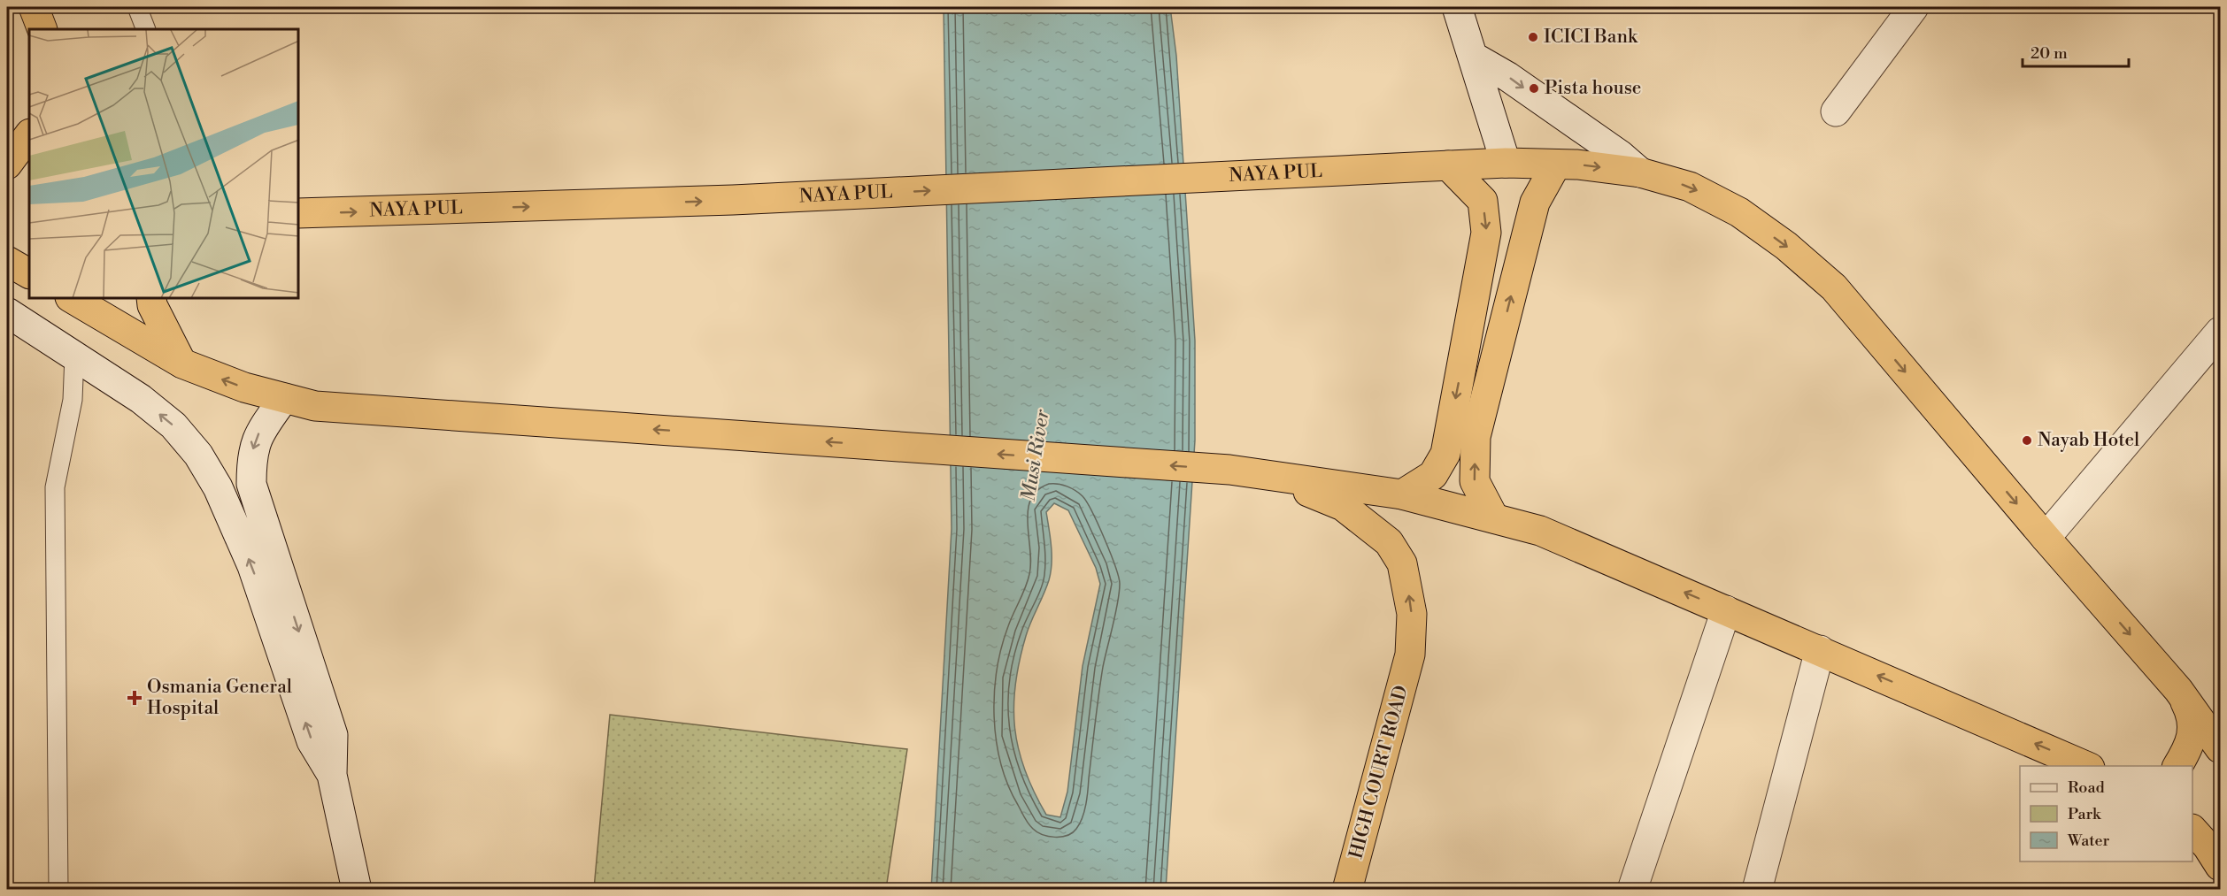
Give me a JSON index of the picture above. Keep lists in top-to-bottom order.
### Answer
{
  "streets": {
    "highway": ["NAYA PUL", "HIGH COURT ROAD"]
  },
  "one_way": ["HIGH COURT ROAD"],
  "water": ["Musi River"],
  "places": {
    "other": ["ICICI Bank", "Pista house", "Nayab Hotel"],
    "health": ["Osmania General Hospital"]
  },
  "legend": ["Road", "Park", "Water"],
  "scale_bar": "20 m"
}
